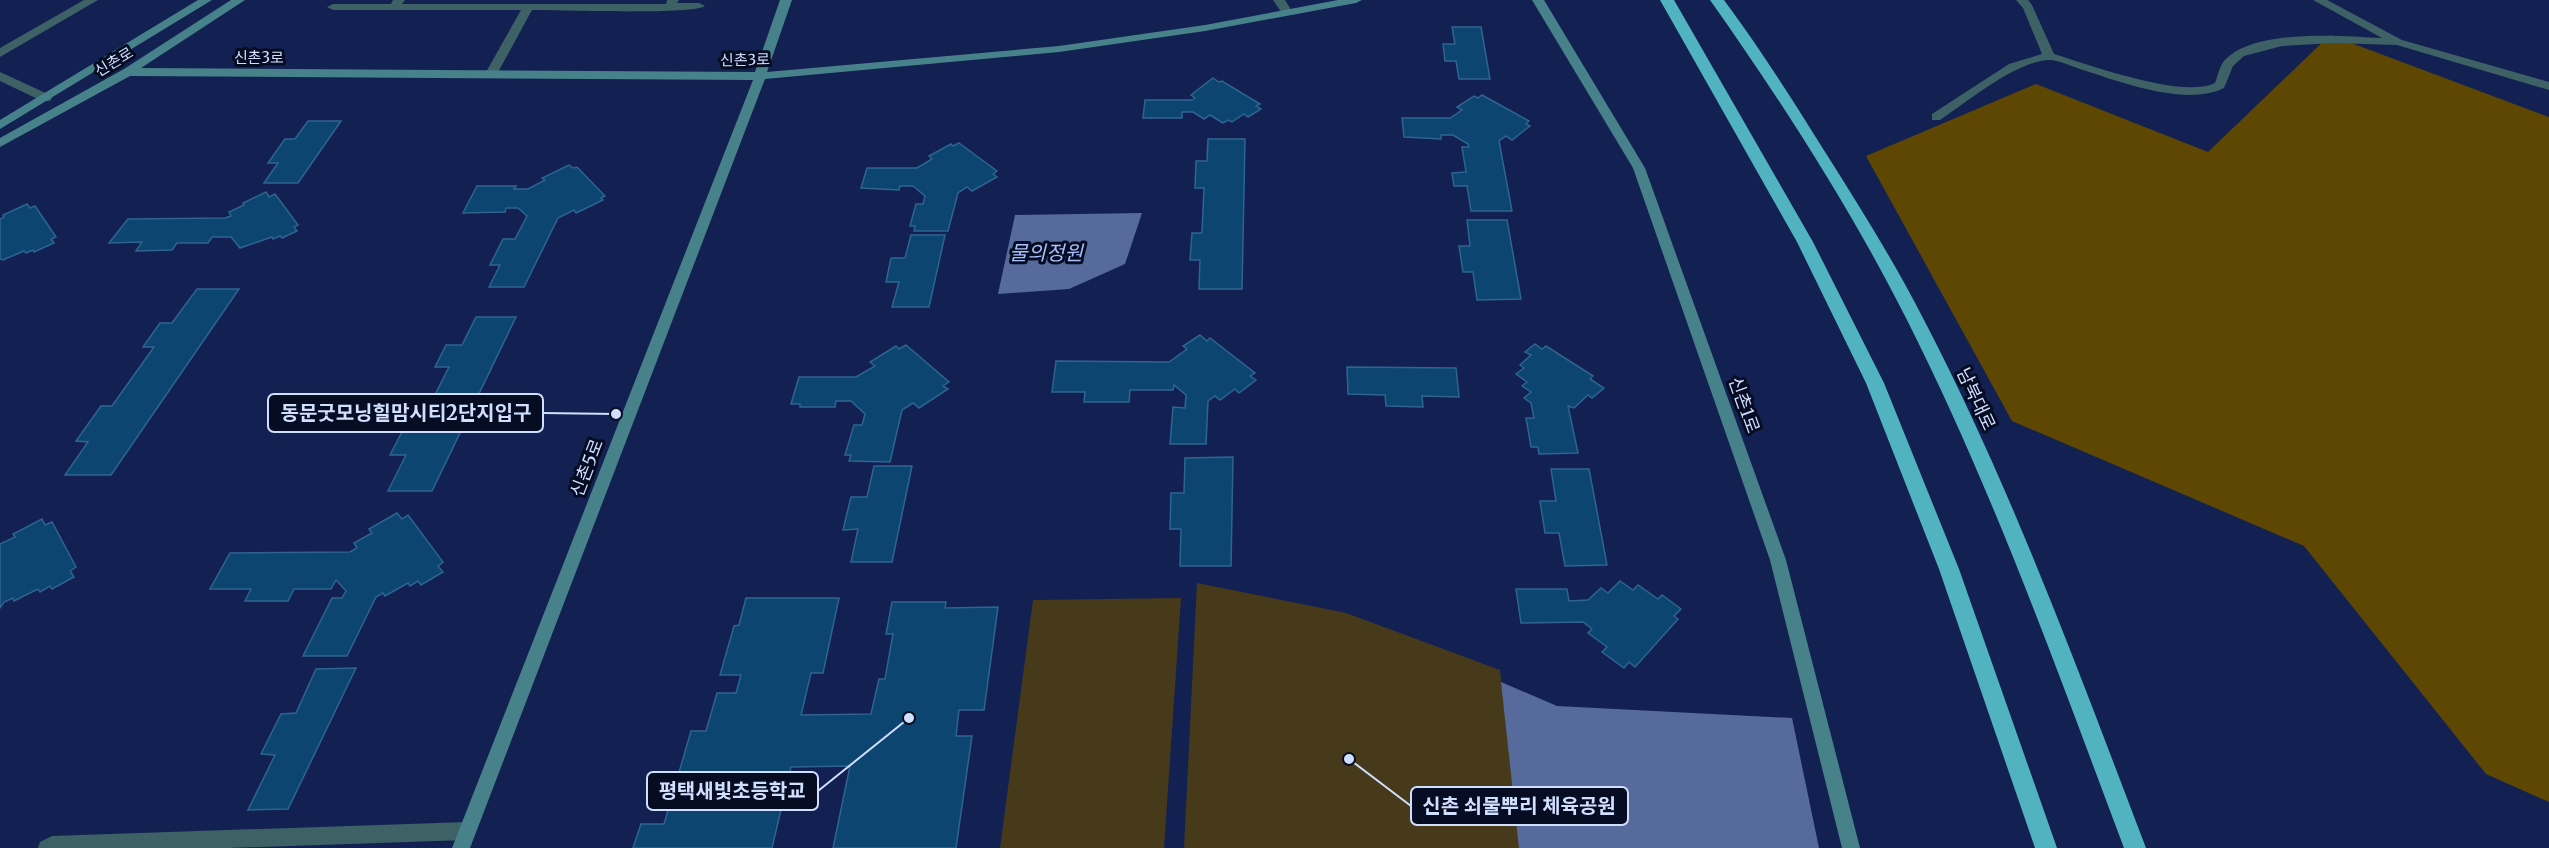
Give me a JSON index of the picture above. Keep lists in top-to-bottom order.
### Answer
{
  "streets": {
    "highway": ["남북대로"],
    "street": [
      "신촌3로",
      "신촌로",
      "신촌1로",
      "신촌5로"
    ]
  },
  "crossings": [
    ["신촌3로", "신촌로"],
    ["신촌3로", "신촌5로"]
  ],
  "water": ["물의정원"],
  "places": ["동문굿모닝힐맘시티2단지입구", "평택새빛초등학교", "신촌 쇠물뿌리 체육공원"]
}
